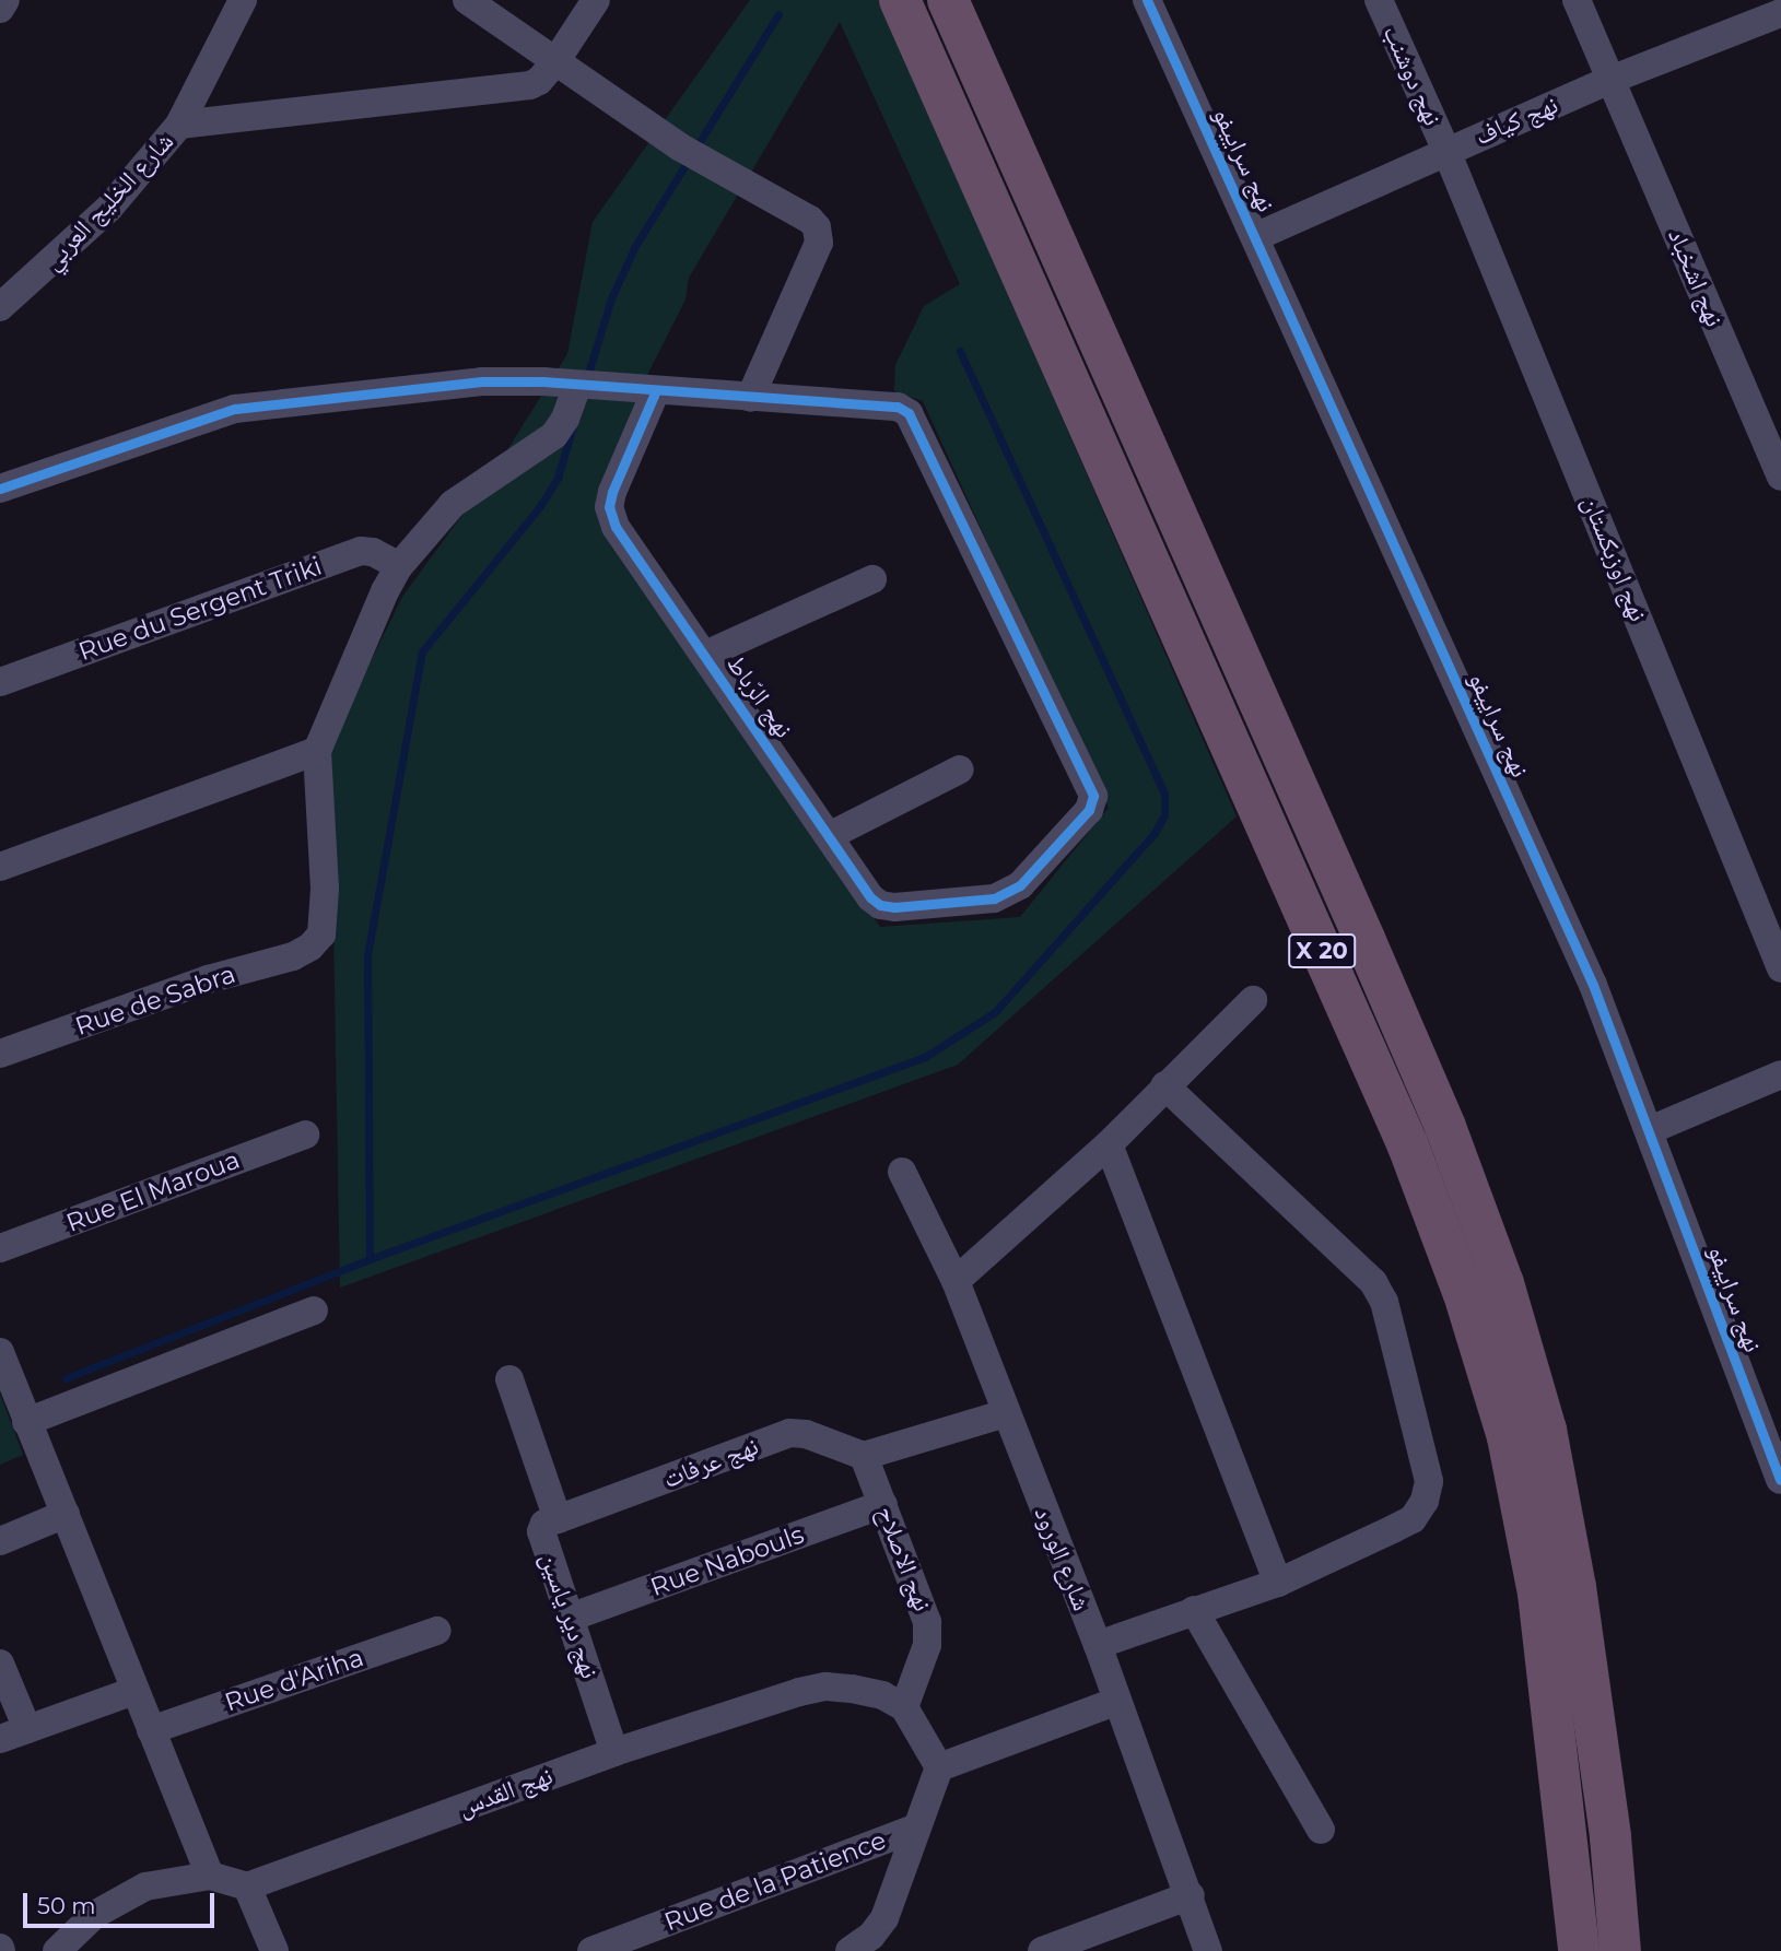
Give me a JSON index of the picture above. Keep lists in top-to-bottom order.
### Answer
{
  "streets": {
    "highway": ["X 20"],
    "street": [
      "نهج دوشنب",
      "نهج كياف",
      "نهج سراييفو",
      "شارع الخليج العربي",
      "نهج اشخباد",
      "نهج اوزبكستان",
      "Rue du Sergent Triki",
      "نهج الرّباط",
      "Rue de Sabra",
      "Rue El Maroua",
      "نهج عرفات",
      "نهج الاصلاح",
      "شارع الورود",
      "Rue Nabouls",
      "نهج دير ياسين",
      "Rue d'Ariha",
      "نهج القدس",
      "Rue de la Patience"
    ]
  },
  "crossings": [
    ["نهج دوشنب", "نهج كياف"],
    ["نهج دوشنب", "نهج اوزبكستان"],
    ["نهج كياف", "نهج سراييفو"],
    ["نهج كياف", "نهج اشخباد"],
    ["نهج كياف", "نهج اوزبكستان"],
    ["نهج عرفات", "نهج الاصلاح"],
    ["نهج عرفات", "نهج دير ياسين"],
    ["نهج الاصلاح", "Rue Nabouls"],
    ["نهج الاصلاح", "نهج القدس"],
    ["Rue Nabouls", "نهج دير ياسين"],
    ["نهج دير ياسين", "نهج القدس"]
  ],
  "scale_bar": "50 m"
}
